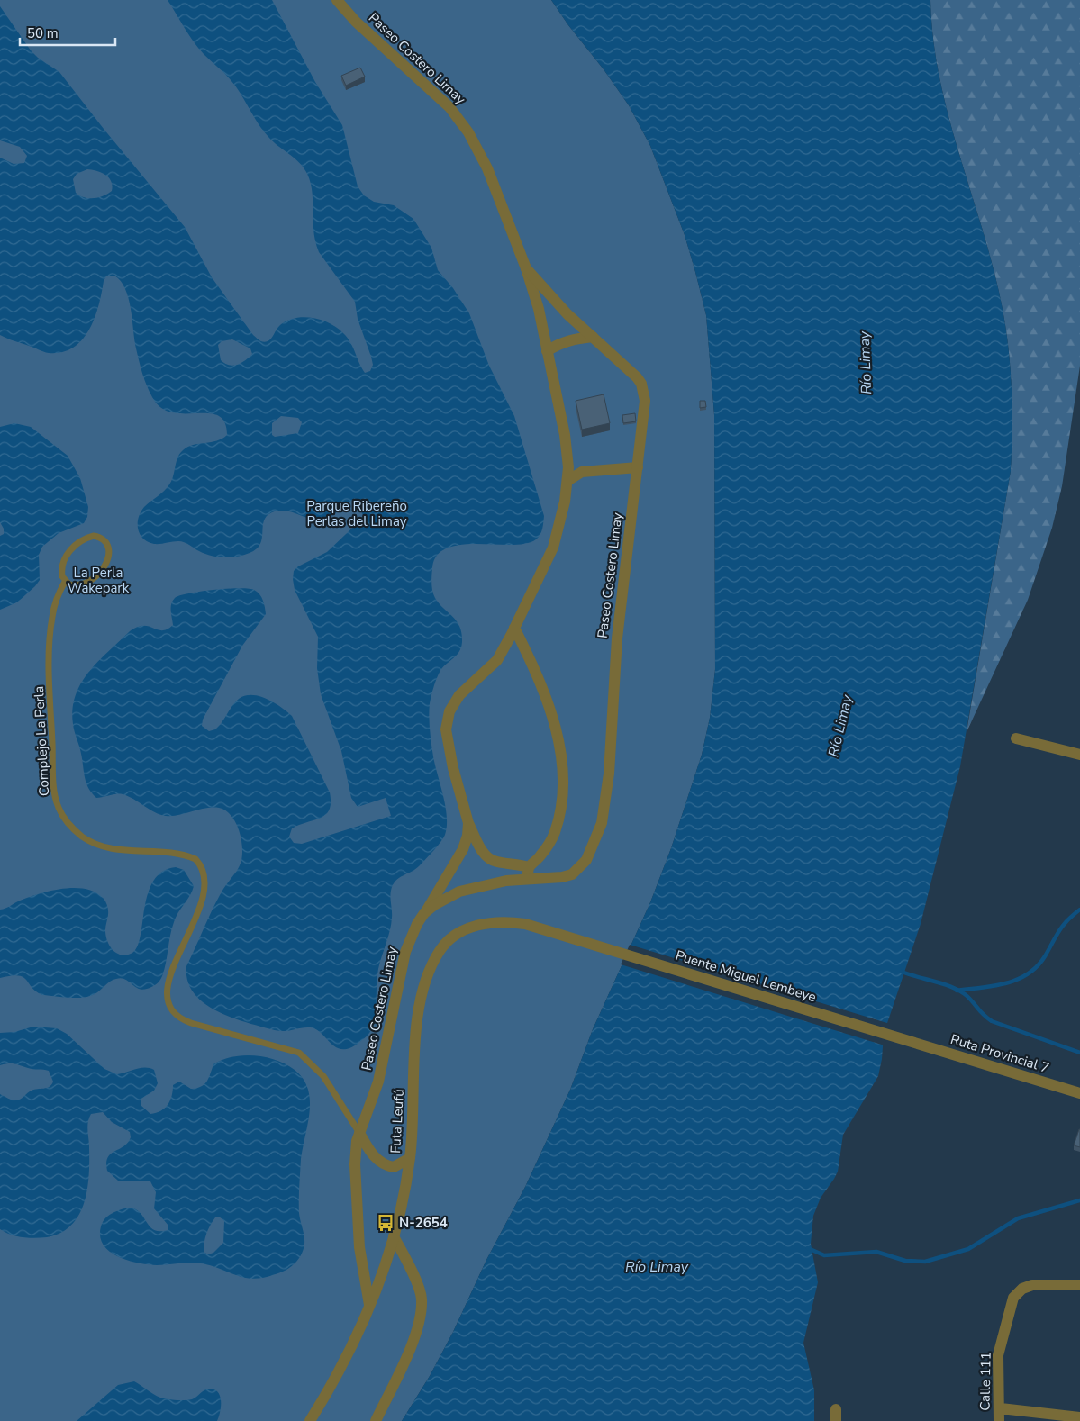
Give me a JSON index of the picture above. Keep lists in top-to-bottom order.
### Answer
{
  "streets": {
    "street": [
      "Paseo Costero Limay",
      "Puente Miguel Lembeye",
      "Ruta Provincial 7",
      "Futa Leufú",
      "Calle 111"
    ],
    "lane": ["Complejo La Perla"]
  },
  "crossings": [
    ["Paseo Costero Limay", "Complejo La Perla"],
    ["Paseo Costero Limay", "Futa Leufú"],
    ["Puente Miguel Lembeye", "Ruta Provincial 7"],
    ["Puente Miguel Lembeye", "Futa Leufú"]
  ],
  "water": ["Río Limay"],
  "parks": ["Parque Ribereño Perlas del Limay", "La Perla Wakepark"],
  "places": {
    "bus stop": ["N-2654"]
  },
  "scale_bar": "50 m"
}
